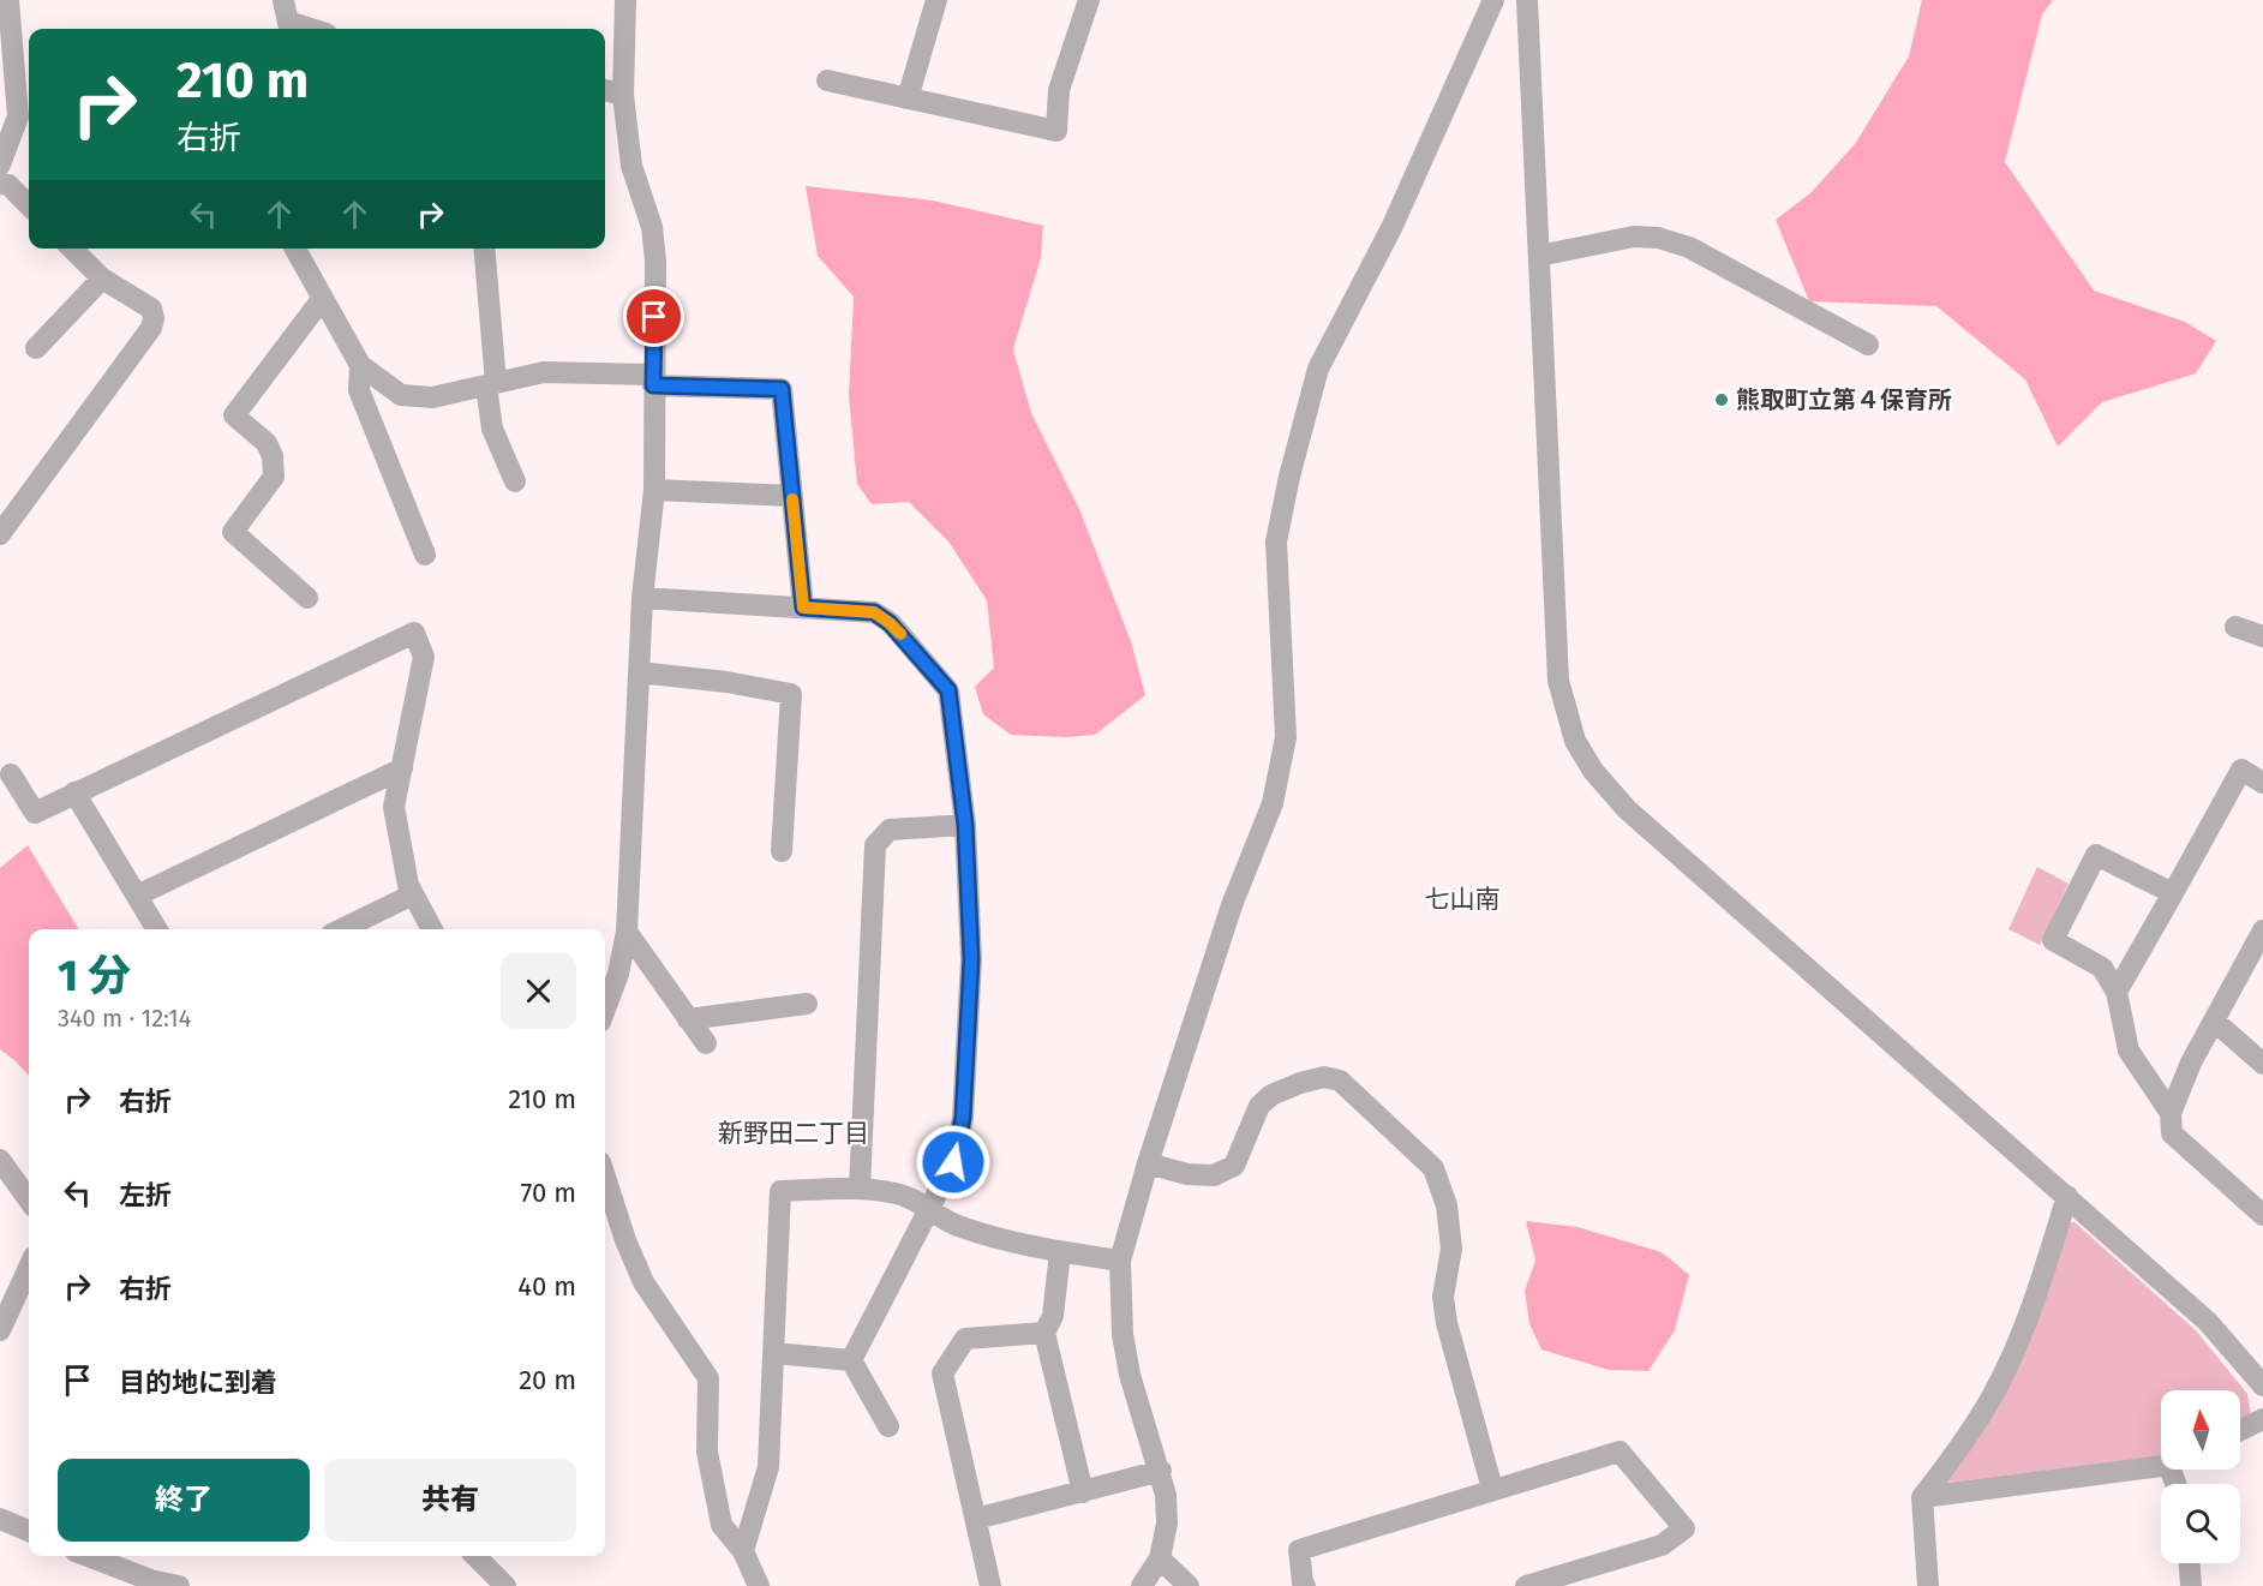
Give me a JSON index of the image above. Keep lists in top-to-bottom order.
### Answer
{
  "districts": ["七山南", "新野田二丁目"],
  "places": ["熊取町立第４保育所"],
  "north": "top",
  "page": {
    "turn": ["210 m", "右折"],
    "heading": ["1 分", "340 m · 12:14"],
    "list": [
      {
        "name": "右折",
        "value": "210 m"
      },
      {
        "name": "左折",
        "value": "70 m"
      },
      {
        "name": "右折",
        "value": "40 m"
      },
      {
        "name": "目的地に到着",
        "value": "20 m"
      }
    ],
    "buttons": ["終了", "共有"]
  }
}
